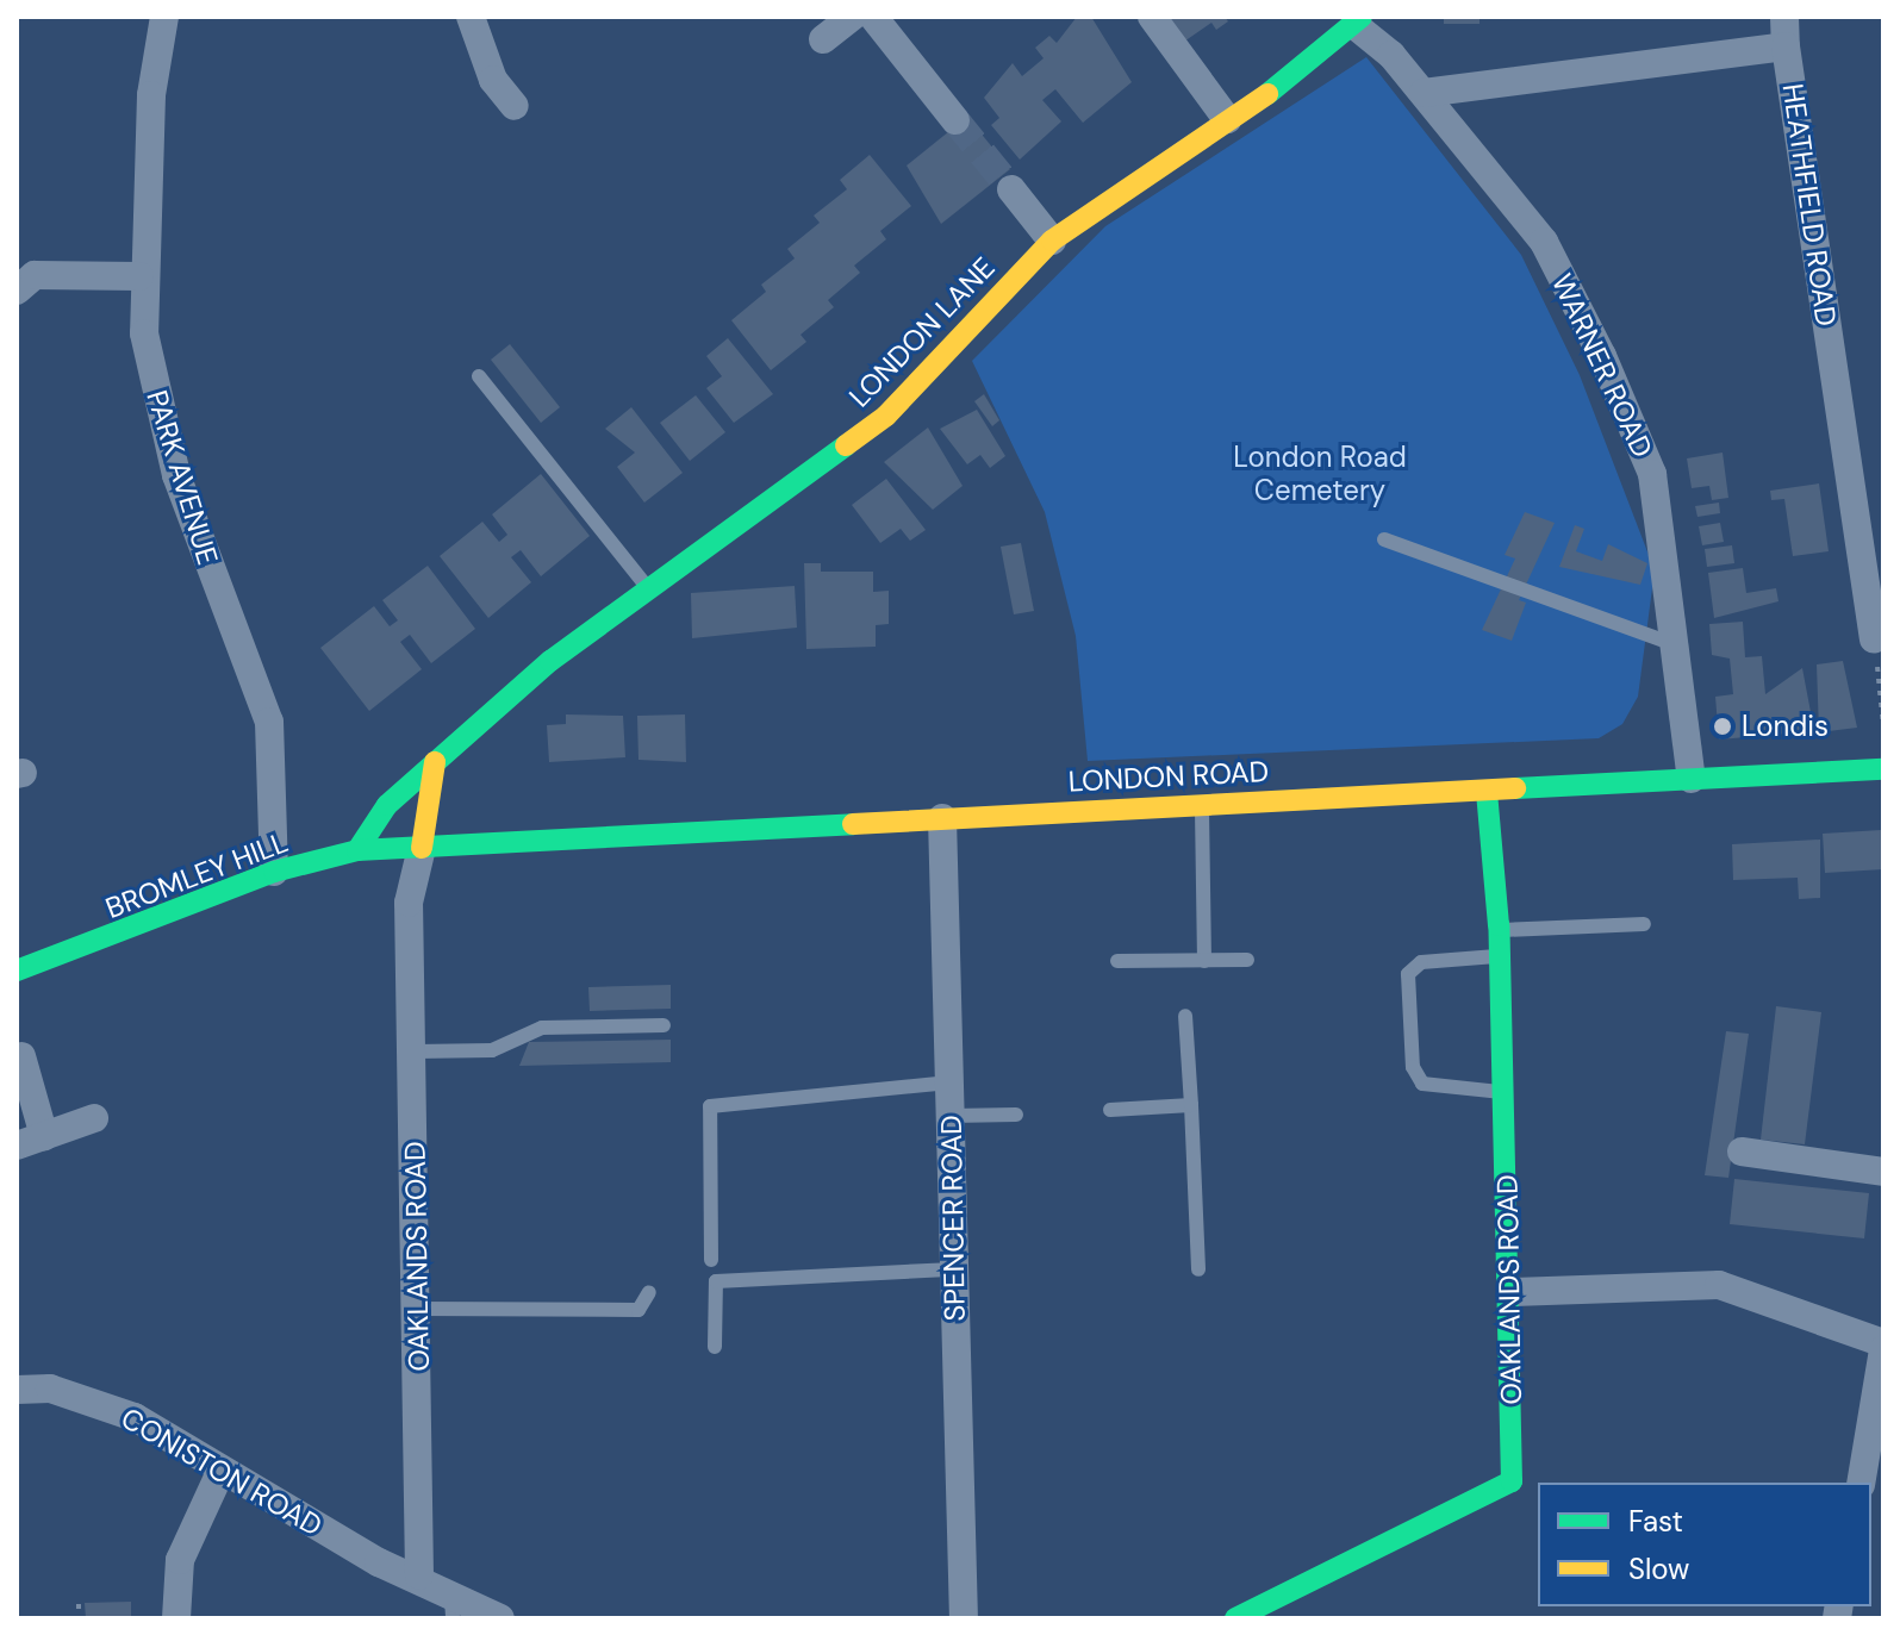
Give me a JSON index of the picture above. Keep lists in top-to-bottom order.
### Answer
{
  "streets": {
    "street": [
      "HEATHFIELD ROAD",
      "LONDON LANE",
      "WARNER ROAD",
      "PARK AVENUE",
      "LONDON ROAD",
      "BROMLEY HILL",
      "SPENCER ROAD",
      "OAKLANDS ROAD",
      "CONISTON ROAD"
    ]
  },
  "crossings": [
    ["HEATHFIELD ROAD", "WARNER ROAD"],
    ["LONDON LANE", "WARNER ROAD"],
    ["LONDON LANE", "BROMLEY HILL"],
    ["WARNER ROAD", "LONDON ROAD"],
    ["PARK AVENUE", "BROMLEY HILL"],
    ["LONDON ROAD", "BROMLEY HILL"],
    ["LONDON ROAD", "SPENCER ROAD"],
    ["LONDON ROAD", "OAKLANDS ROAD"],
    ["BROMLEY HILL", "OAKLANDS ROAD"],
    ["OAKLANDS ROAD", "CONISTON ROAD"]
  ],
  "parks": ["London Road Cemetery"],
  "places": ["Londis"],
  "legend": ["Fast", "Slow"]
}
